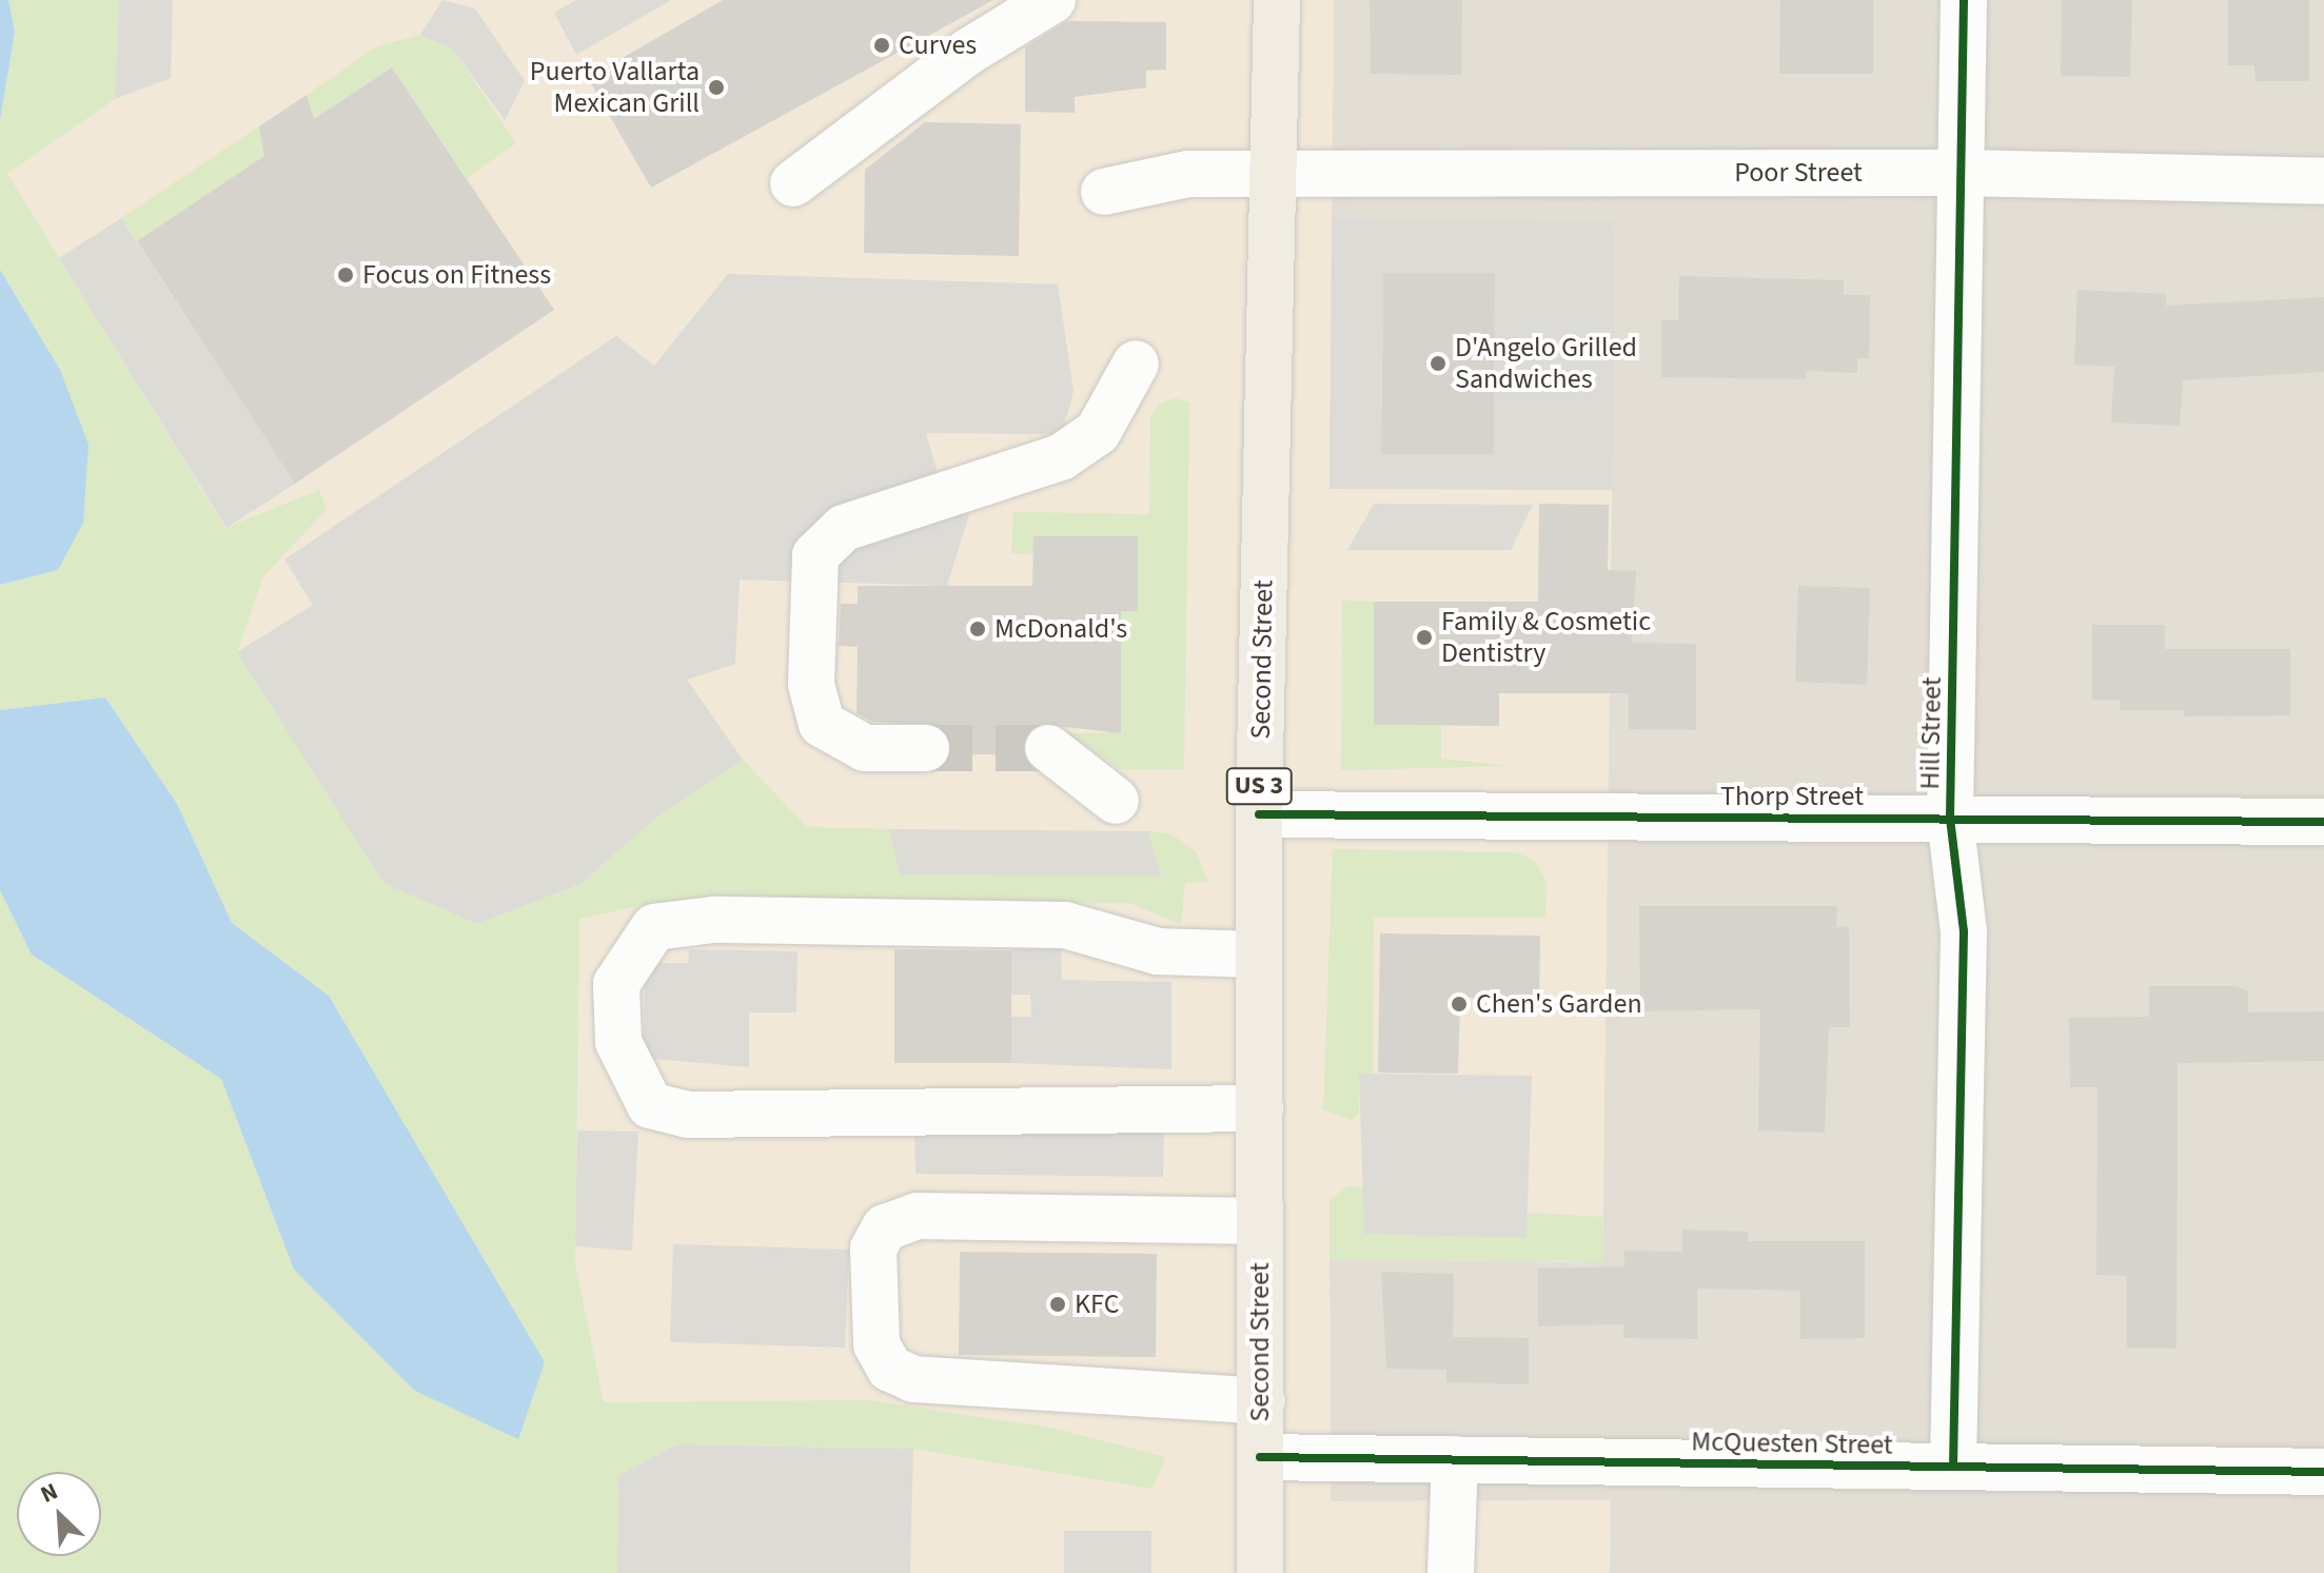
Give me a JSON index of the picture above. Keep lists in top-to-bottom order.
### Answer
{
  "streets": {
    "main road": ["Second Street", "US 3"],
    "street": [
      "Poor Street",
      "Hill Street",
      "Thorp Street",
      "McQuesten Street"
    ]
  },
  "crossings": [
    ["Poor Street", "Second Street"],
    ["Poor Street", "Hill Street"],
    ["Second Street", "Thorp Street"],
    ["Second Street", "McQuesten Street"],
    ["Hill Street", "Thorp Street"],
    ["Hill Street", "McQuesten Street"]
  ],
  "places": [
    "Curves",
    "Puerto Vallarta Mexican Grill",
    "Focus on Fitness",
    "D'Angelo Grilled Sandwiches",
    "McDonald's",
    "Family & Cosmetic Dentistry",
    "Chen's Garden",
    "KFC"
  ],
  "north": "top left"
}
